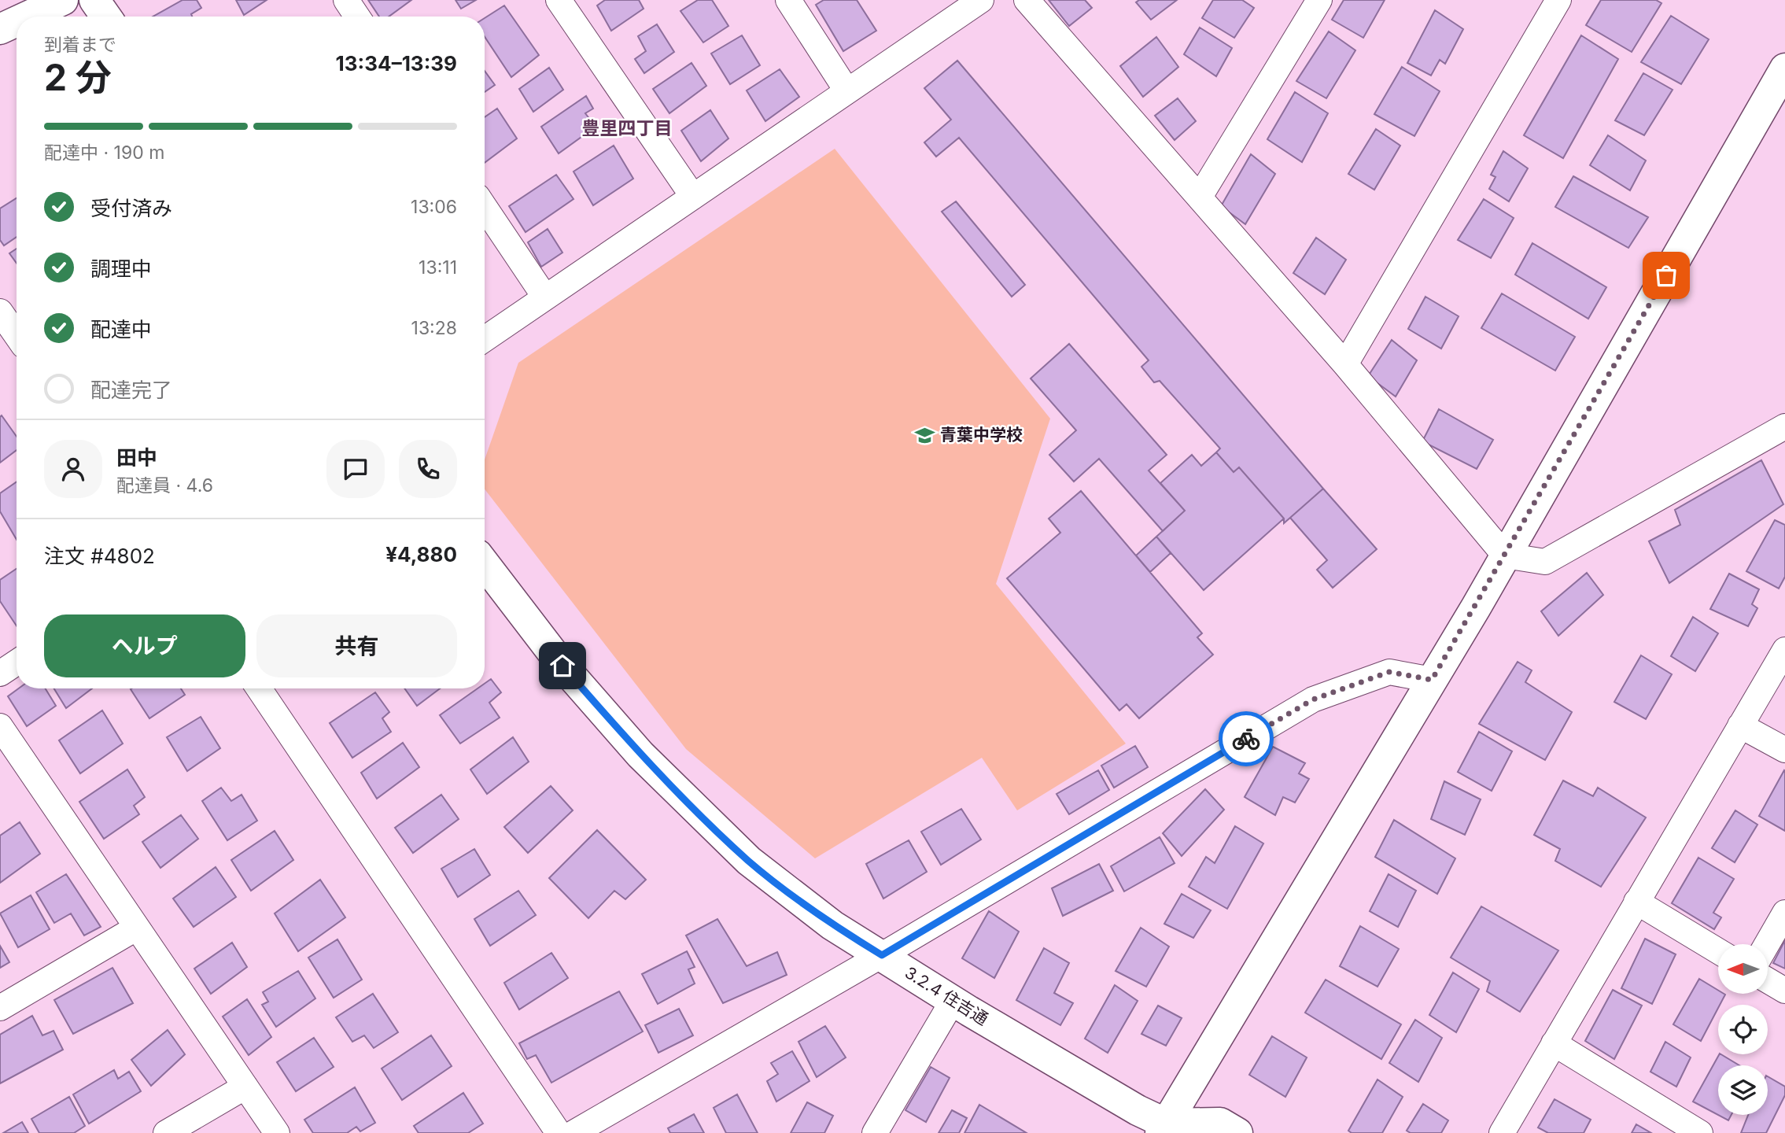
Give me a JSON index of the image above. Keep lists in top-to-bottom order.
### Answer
{
  "streets": {
    "street": ["3.2.4 住吉通"]
  },
  "districts": ["豊里四丁目"],
  "places": {
    "school or university": ["青葉中学校"]
  },
  "north": "left",
  "page": {
    "heading": ["2 分", "到着まで", "13:34–13:39"],
    "panel": [
      "田中",
      "配達員 · 4.6",
      "注文 #4802",
      "¥4,880"
    ],
    "bar": "配達中 · 190 m",
    "list": [
      ["受付済み", "13:06"],
      ["調理中", "13:11"],
      ["配達中", "13:28"],
      "配達完了"
    ],
    "buttons": ["ヘルプ", "共有"]
  }
}
